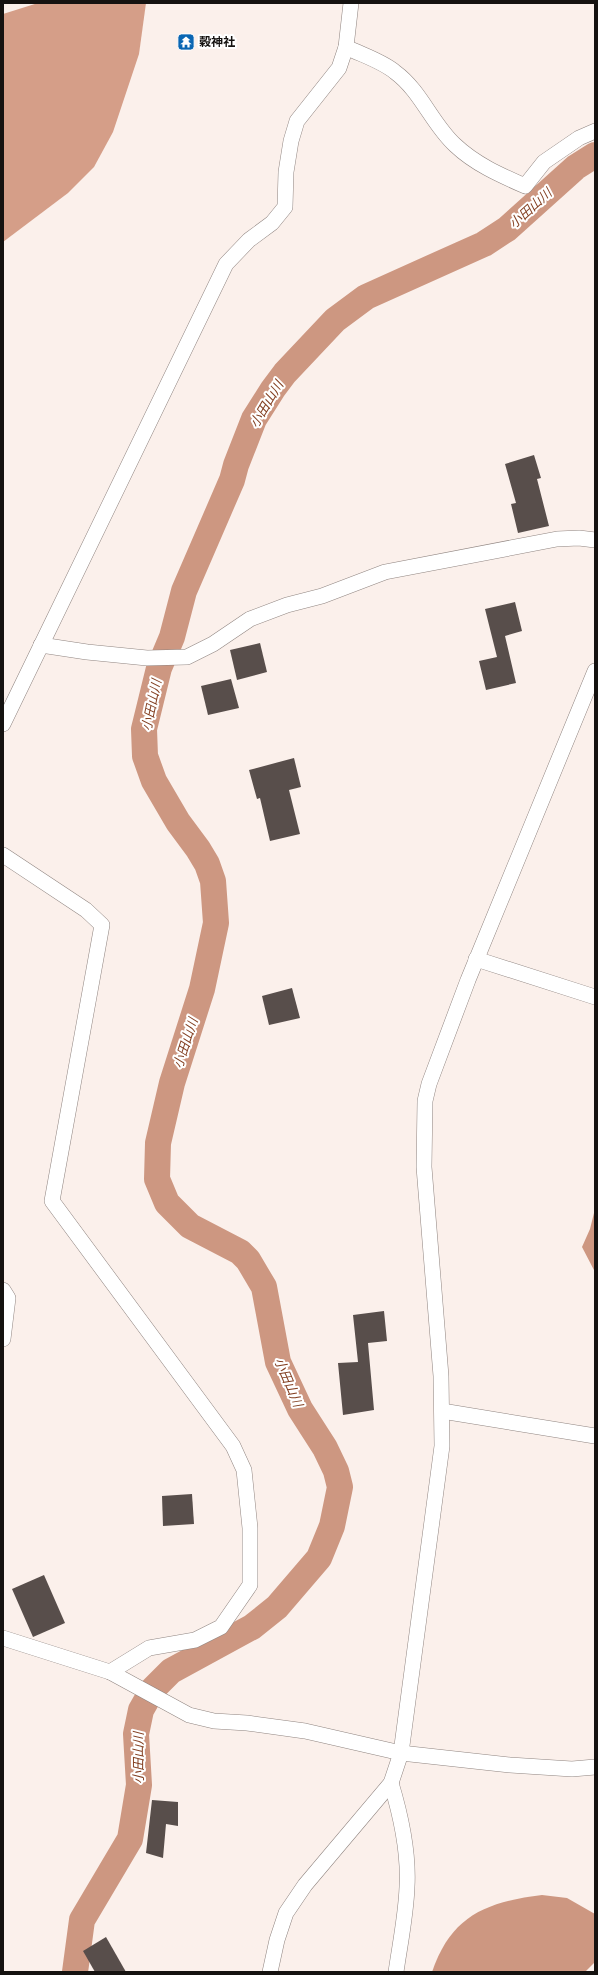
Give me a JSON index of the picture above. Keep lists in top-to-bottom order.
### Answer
{
  "water": ["小田山川"],
  "places": {
    "temple": ["穀神社"]
  }
}
